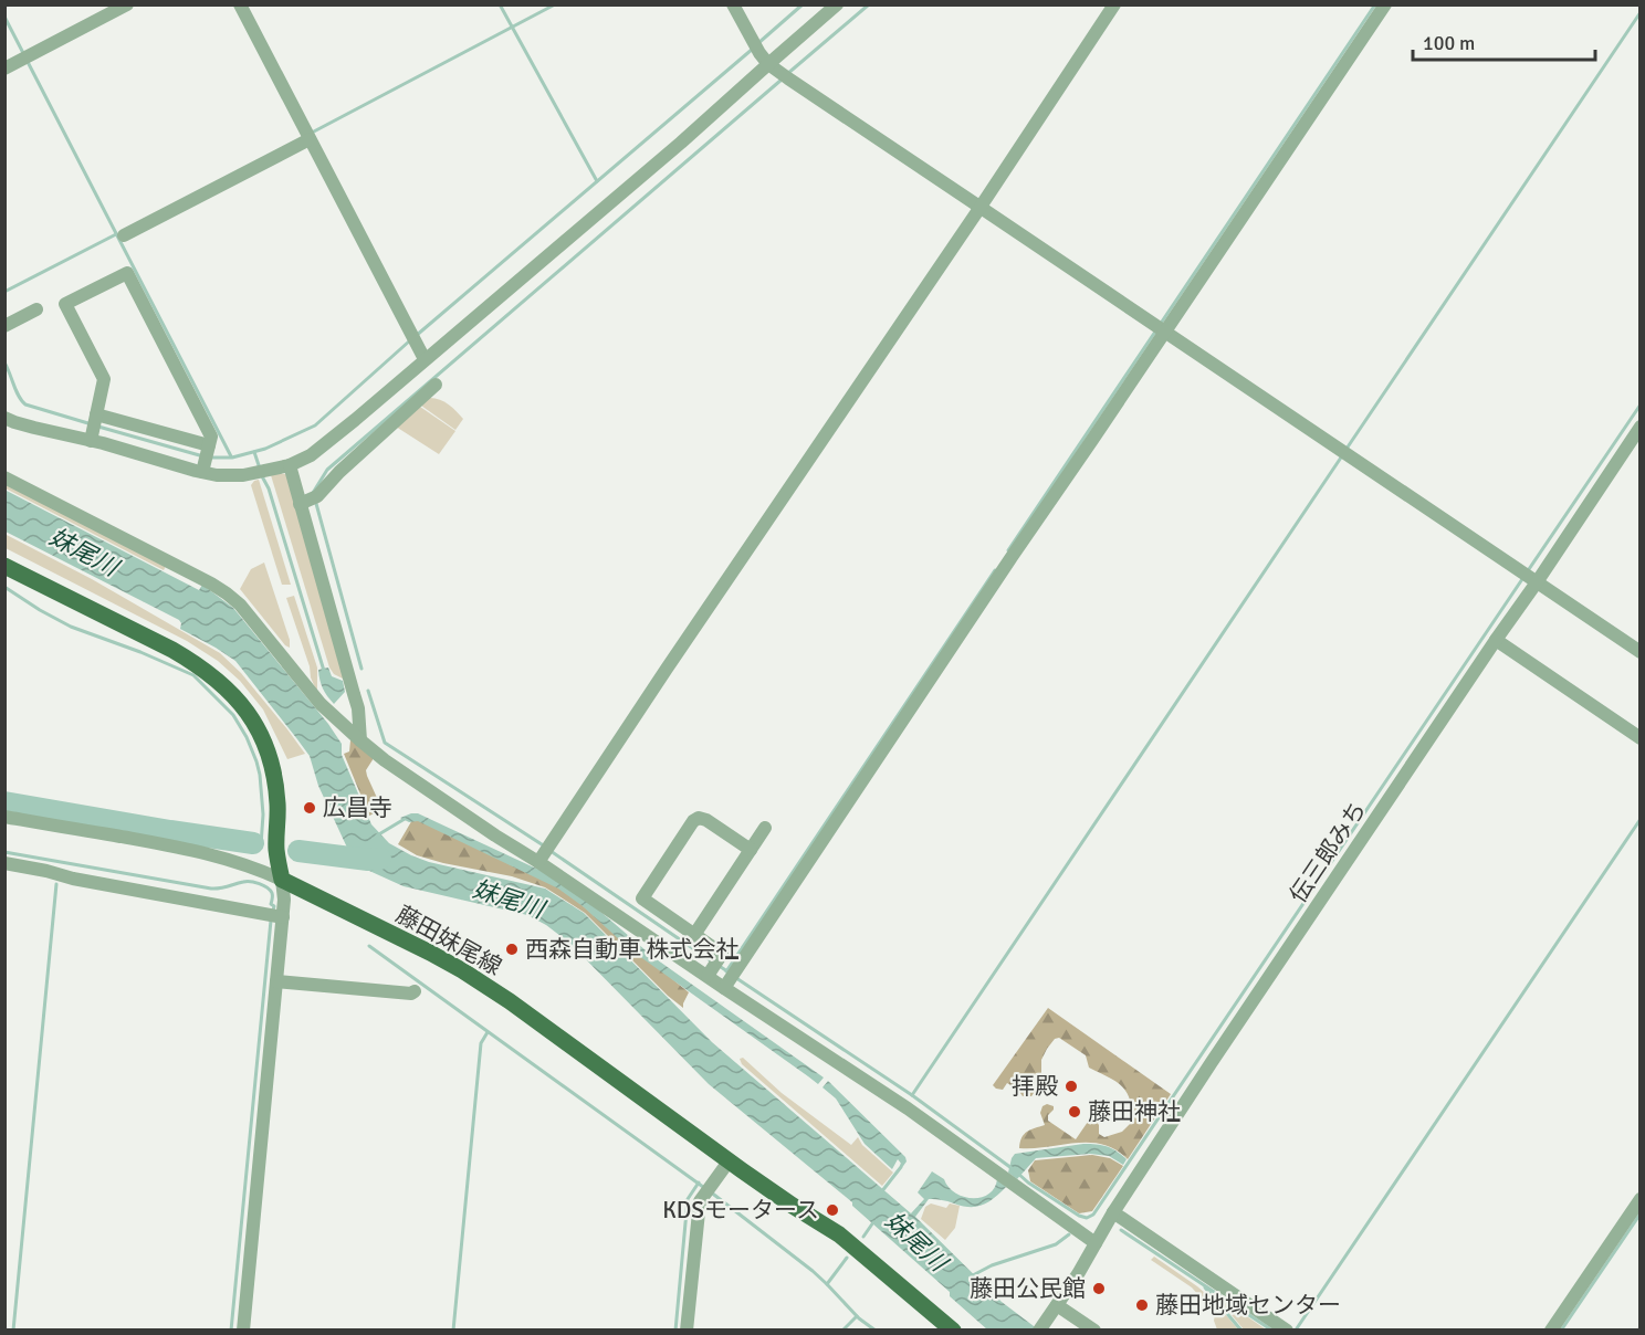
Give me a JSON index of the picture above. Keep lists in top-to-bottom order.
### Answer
{
  "streets": {
    "main road": ["藤田妹尾線"],
    "street": ["伝三郎みち"]
  },
  "water": ["妹尾川"],
  "places": [
    "広昌寺",
    "西森自動車 株式会社",
    "拝殿",
    "藤田神社",
    "KDSモータース",
    "藤田公民館",
    "藤田地域センター"
  ],
  "scale_bar": "100 m"
}
